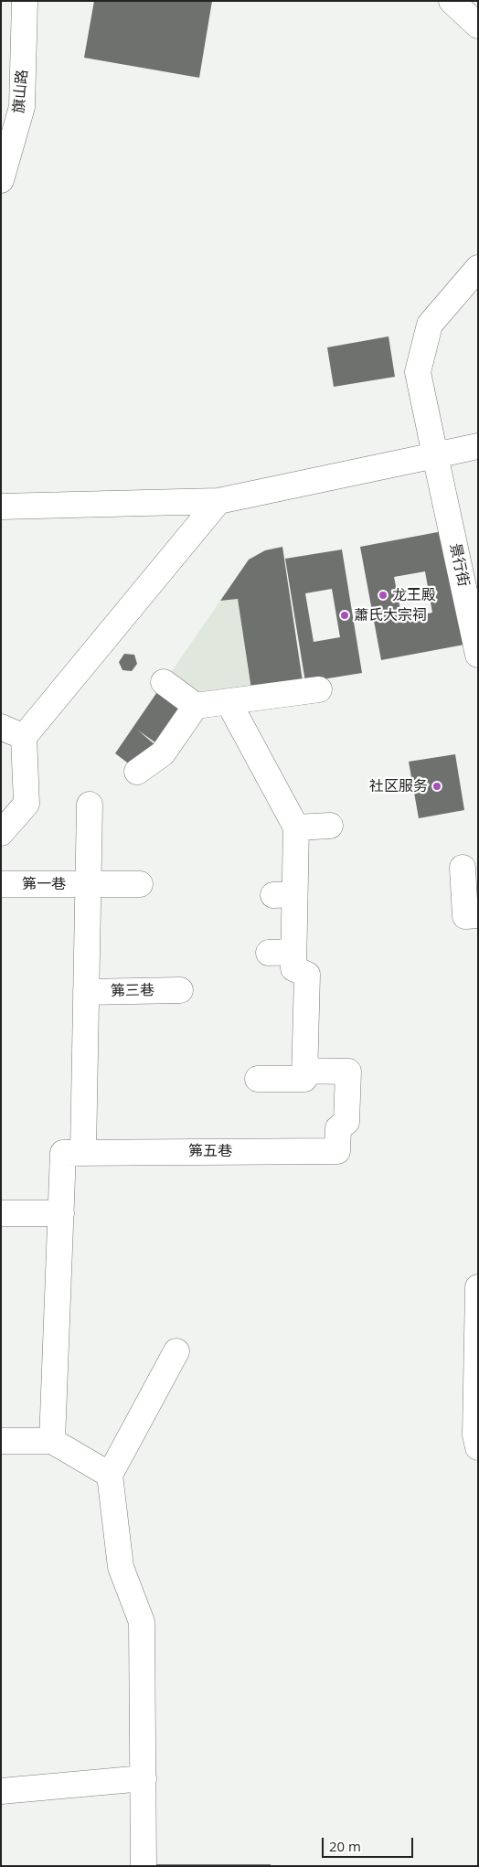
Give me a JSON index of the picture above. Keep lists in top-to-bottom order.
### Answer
{
  "streets": {
    "street": [
      "旗山路",
      "景行街",
      "笰一巷",
      "笰三巷",
      "笰五巷"
    ]
  },
  "places": ["龙王殿", "蕭氏大宗祠", "社区服务"],
  "scale_bar": "20 m"
}
